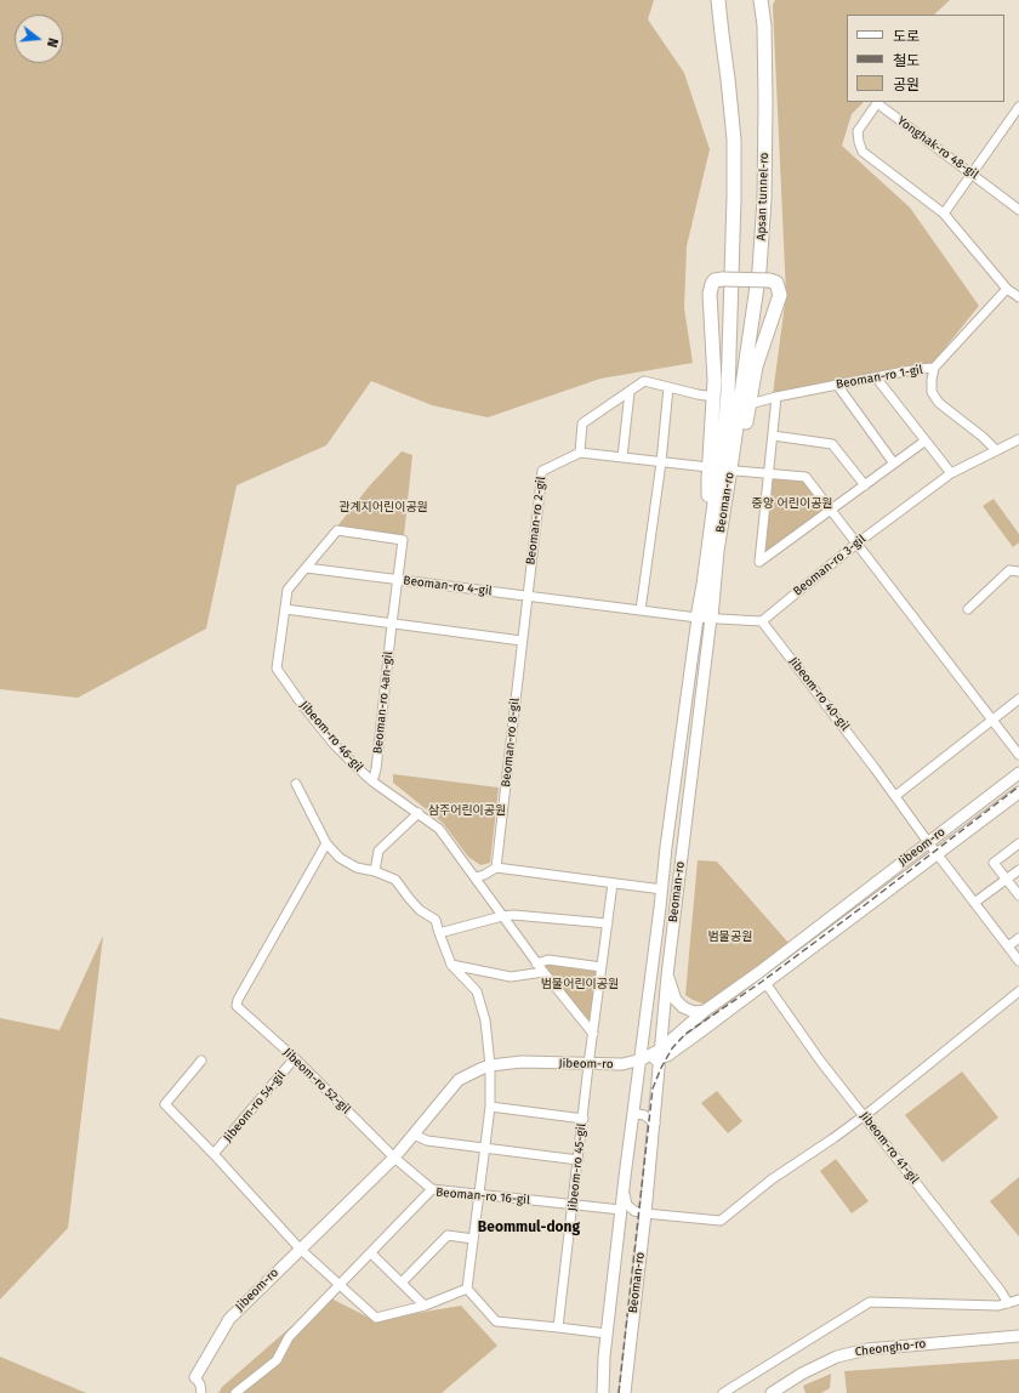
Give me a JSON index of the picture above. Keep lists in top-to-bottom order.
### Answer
{
  "streets": {
    "highway": ["Apsan tunnel-ro", "Beoman-ro"],
    "main road": ["Jibeom-ro", "Cheongho-ro"],
    "street": [
      "Yonghak-ro 48-gil",
      "Beoman-ro 1-gil",
      "Beoman-ro 2-gil",
      "Beoman-ro 3-gil",
      "Beoman-ro 4-gil",
      "Jibeom-ro 40-gil",
      "Beoman-ro 4an-gil",
      "Jibeom-ro 46-gil",
      "Beoman-ro 8-gil",
      "Jibeom-ro 52-gil",
      "Jibeom-ro 54-gil",
      "Jibeom-ro 41-gil",
      "Jibeom-ro 45-gil",
      "Beoman-ro 16-gil"
    ]
  },
  "crossings": [
    ["Apsan tunnel-ro", "Beoman-ro 1-gil"],
    ["Apsan tunnel-ro", "Beoman-ro"],
    ["Beoman-ro 1-gil", "Beoman-ro"],
    ["Beoman-ro", "Beoman-ro 4-gil"],
    ["Beoman-ro", "Jibeom-ro"],
    ["Beoman-ro", "Beoman-ro 16-gil"],
    ["Beoman-ro 2-gil", "Beoman-ro 4-gil"],
    ["Beoman-ro 2-gil", "Beoman-ro 8-gil"],
    ["Beoman-ro 3-gil", "Jibeom-ro 40-gil"],
    ["Beoman-ro 4-gil", "Beoman-ro 4an-gil"],
    ["Beoman-ro 4-gil", "Beoman-ro 8-gil"],
    ["Beoman-ro 4an-gil", "Jibeom-ro 46-gil"],
    ["Jibeom-ro", "Jibeom-ro 52-gil"],
    ["Jibeom-ro", "Jibeom-ro 45-gil"],
    ["Jibeom-ro 52-gil", "Jibeom-ro 54-gil"],
    ["Jibeom-ro 52-gil", "Beoman-ro 16-gil"],
    ["Jibeom-ro 45-gil", "Beoman-ro 16-gil"]
  ],
  "districts": ["Beommul-dong"],
  "parks": [
    "중앙 어린이공원",
    "관계지어린이공원",
    "삼주어린이공원",
    "범물공원",
    "범물어린이공원"
  ],
  "legend": ["도로", "철도", "공원"],
  "north": "right"
}
